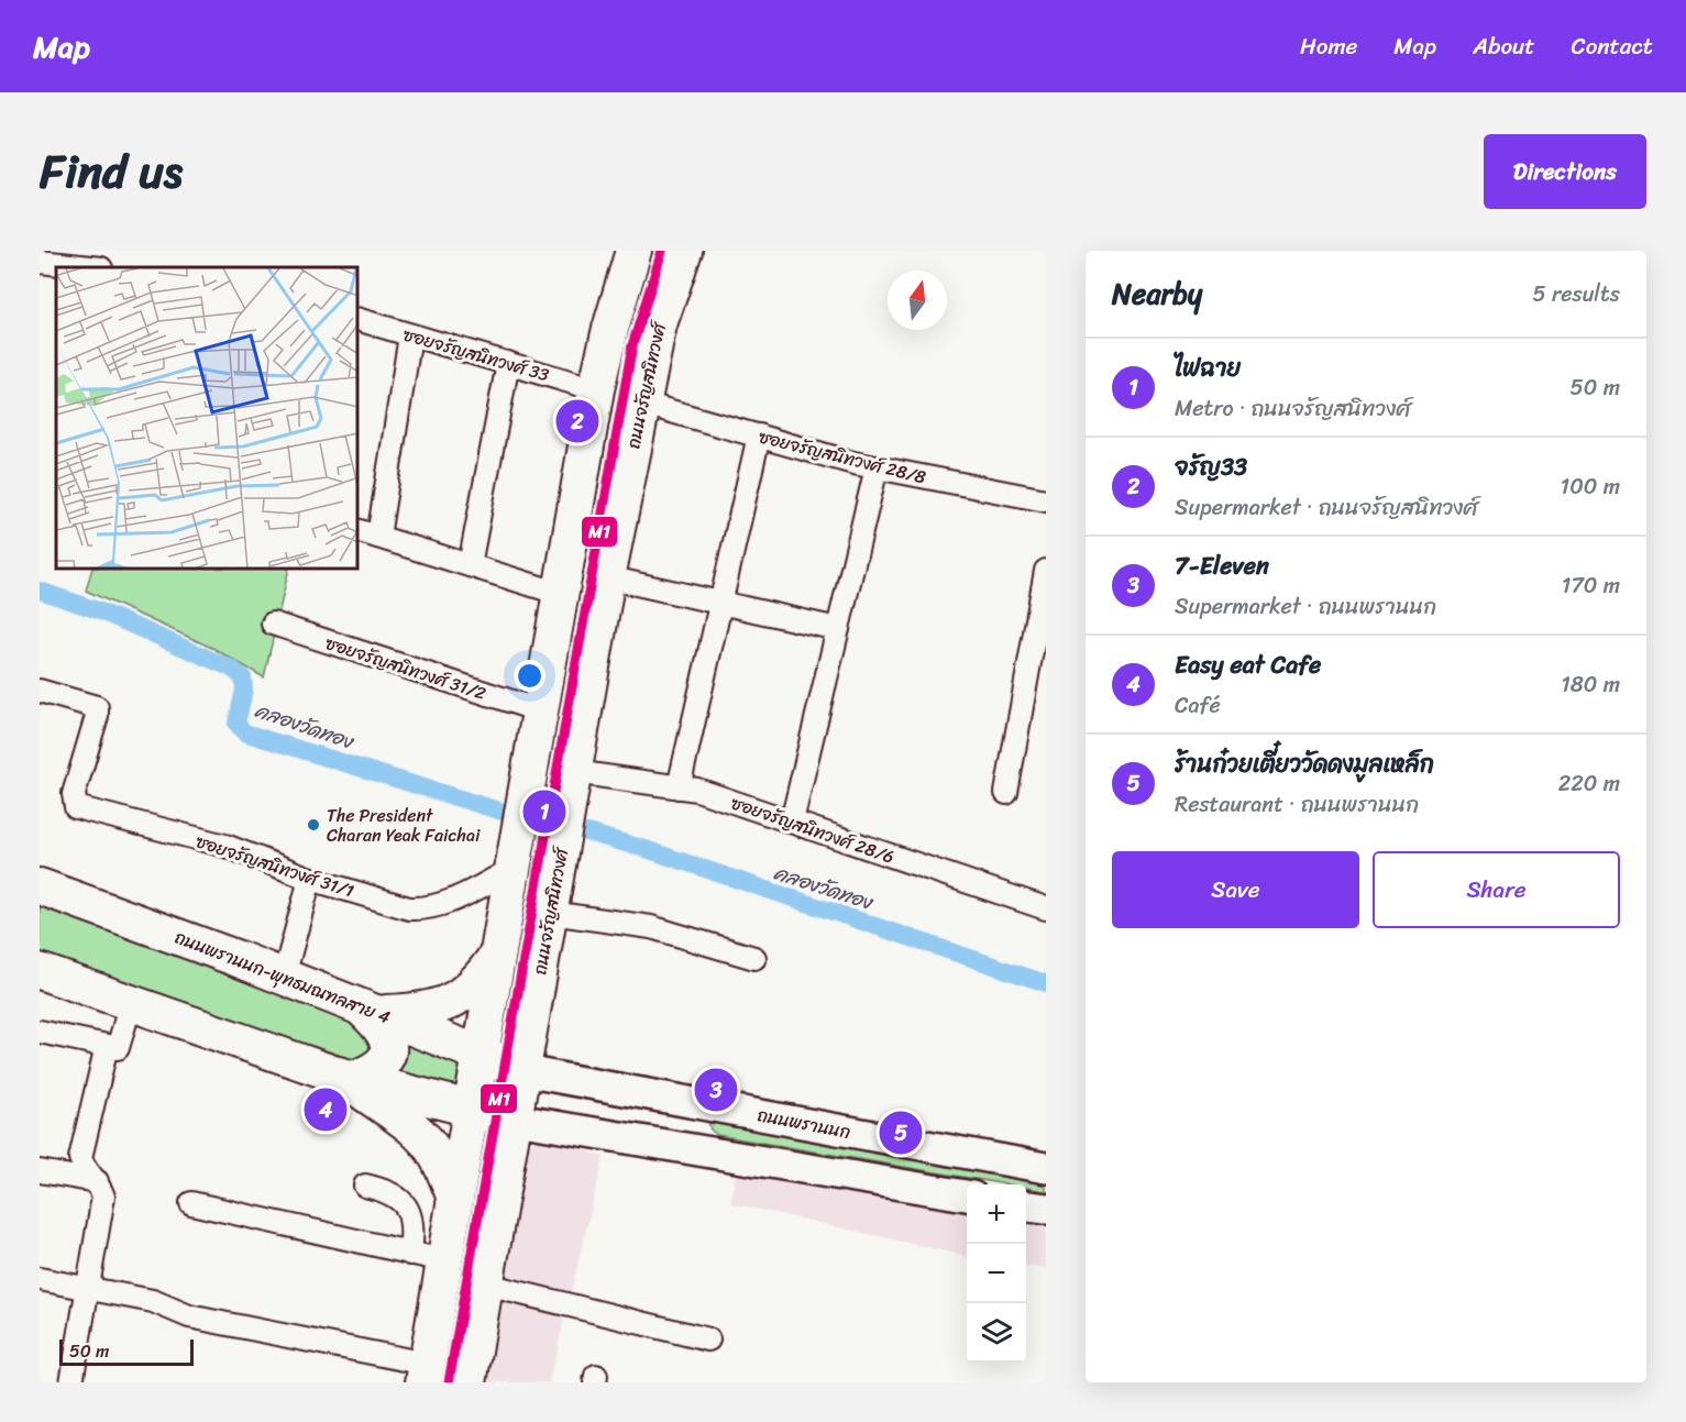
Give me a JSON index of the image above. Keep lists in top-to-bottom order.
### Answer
{
  "streets": {
    "main road": ["ถนนจรัญสนิทวงศ์", "ถนนพรานนก-พุทธมณฑลสาย 4", "ถนนพรานนก"],
    "street": [
      "ซอยจรัญสนิทวงศ์ 33",
      "ซอยจรัญสนิทวงศ์ 28/8",
      "ซอยจรัญสนิทวงศ์ 31/2",
      "ซอยจรัญสนิทวงศ์ 28/6",
      "ซอยจรัญสนิทวงศ์ 31/1"
    ]
  },
  "crossings": [
    ["ซอยจรัญสนิทวงศ์ 33", "ถนนจรัญสนิทวงศ์"],
    ["ถนนจรัญสนิทวงศ์", "ซอยจรัญสนิทวงศ์ 28/8"],
    ["ถนนจรัญสนิทวงศ์", "ซอยจรัญสนิทวงศ์ 31/2"],
    ["ถนนจรัญสนิทวงศ์", "ซอยจรัญสนิทวงศ์ 28/6"],
    ["ถนนจรัญสนิทวงศ์", "ซอยจรัญสนิทวงศ์ 31/1"],
    ["ถนนจรัญสนิทวงศ์", "ถนนพรานนก-พุทธมณฑลสาย 4"],
    ["ถนนจรัญสนิทวงศ์", "ถนนพรานนก"],
    ["ถนนพรานนก-พุทธมณฑลสาย 4", "ถนนพรานนก"]
  ],
  "water": ["คลองวัดทอง"],
  "places": ["The President Charan Yeak Faichai"],
  "lines": ["transit line M1"],
  "scale_bar": "50 m",
  "north": "top",
  "page": {
    "header": "Map",
    "nav": [
      "Home",
      "Map",
      "About",
      "Contact"
    ],
    "title": "Find us",
    "buttons": [
      "Directions",
      ["Save", "Share"]
    ],
    "heading": ["Nearby", "5 results"],
    "list": [
      {
        "mark": "1",
        "name": "ไฟฉาย",
        "note": "Metro · ถนนจรัญสนิทวงศ์",
        "value": "50 m"
      },
      {
        "mark": "2",
        "name": "จรัญ33",
        "note": "Supermarket · ถนนจรัญสนิทวงศ์",
        "value": "100 m"
      },
      {
        "mark": "3",
        "name": "7-Eleven",
        "note": "Supermarket · ถนนพรานนก",
        "value": "170 m"
      },
      {
        "mark": "4",
        "name": "Easy eat Cafe",
        "note": "Café",
        "value": "180 m"
      },
      {
        "mark": "5",
        "name": "ร้านก๋วยเตี๋ยววัดดงมูลเหล็ก",
        "note": "Restaurant · ถนนพรานนก",
        "value": "220 m"
      }
    ],
    "pins": [
      "2",
      "1",
      "3",
      "4",
      "5"
    ],
    "map_buttons": ["+", "−"],
    "scale": "50 m"
  }
}
